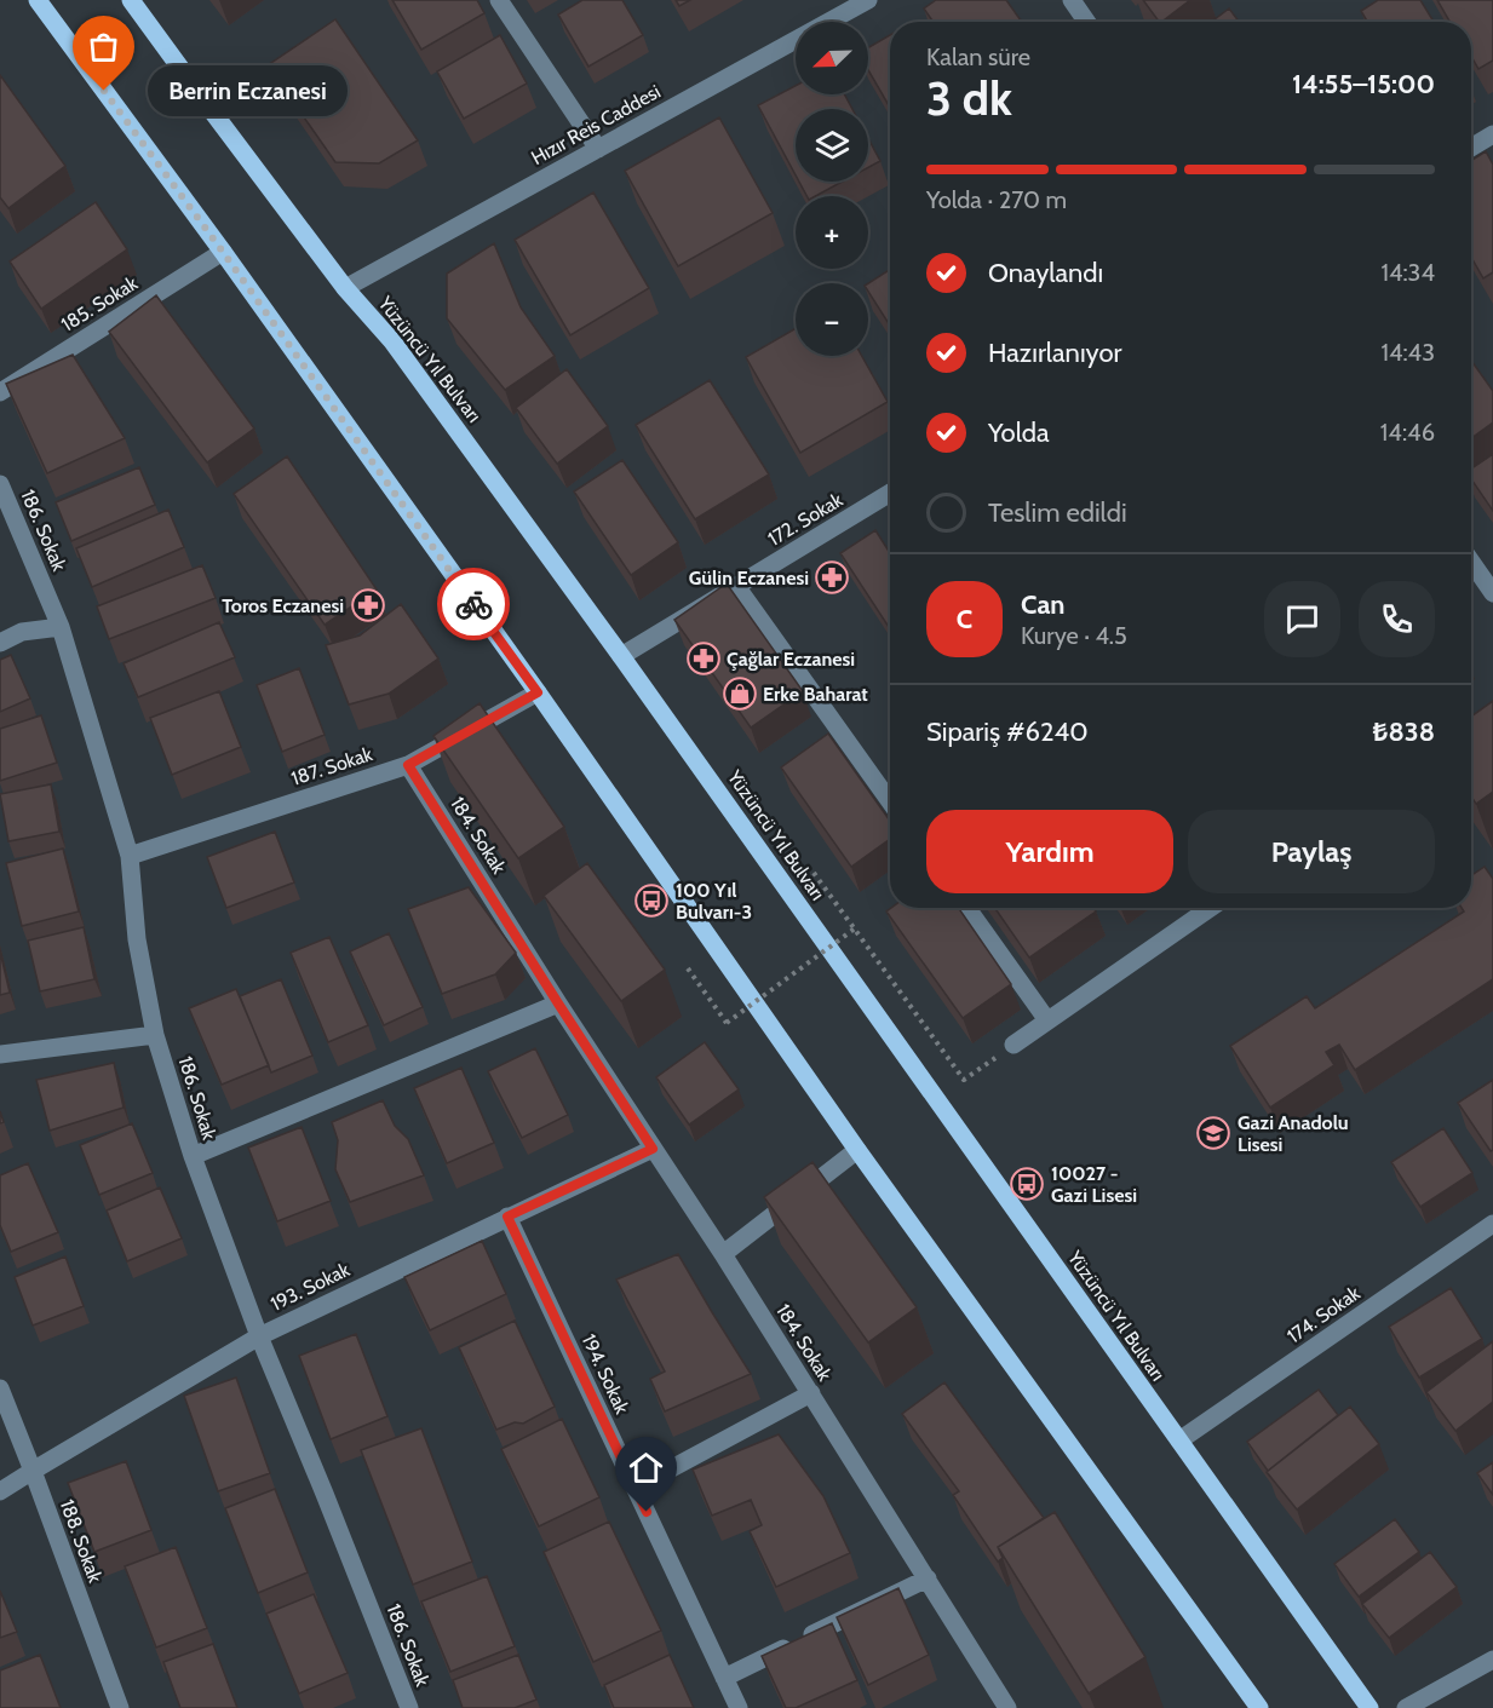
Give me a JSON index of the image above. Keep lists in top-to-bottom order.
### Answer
{
  "streets": {
    "main road": ["Yüzüncü Yıl Bulvarı"],
    "street": [
      "Hızır Reis Caddesi",
      "185. Sokak",
      "172. Sokak",
      "186. Sokak",
      "187. Sokak",
      "184. Sokak",
      "193. Sokak",
      "174. Sokak",
      "194. Sokak",
      "188. Sokak"
    ]
  },
  "crossings": [
    ["Hızır Reis Caddesi", "Yüzüncü Yıl Bulvarı"],
    ["Yüzüncü Yıl Bulvarı", "172. Sokak"],
    ["Yüzüncü Yıl Bulvarı", "174. Sokak"],
    ["186. Sokak", "187. Sokak"],
    ["186. Sokak", "193. Sokak"],
    ["187. Sokak", "184. Sokak"],
    ["184. Sokak", "193. Sokak"],
    ["193. Sokak", "194. Sokak"],
    ["193. Sokak", "188. Sokak"]
  ],
  "places": {
    "other": ["Berrin Eczanesi"],
    "pharmacy": ["Gülin Eczanesi", "Toros Eczanesi", "Çağlar Eczanesi"],
    "shop": ["Erke Baharat"],
    "bus stop": ["100 Yıl Bulvarı-3", "10027 - Gazi Lisesi"],
    "school or university": ["Gazi Anadolu Lisesi"]
  },
  "north": "bottom left",
  "page": {
    "map_buttons": ["+", "−"],
    "heading": ["3 dk", "Kalan süre", "14:55–15:00"],
    "panel": [
      "Can",
      "Kurye · 4.5",
      "Sipariş #6240",
      "₺838"
    ],
    "bubble": "Berrin Eczanesi",
    "bar": "Yolda · 270 m",
    "list": [
      ["Onaylandı", "14:34"],
      ["Hazırlanıyor", "14:43"],
      ["Yolda", "14:46"],
      "Teslim edildi"
    ],
    "round": "C",
    "buttons": ["Yardım", "Paylaş"]
  }
}
